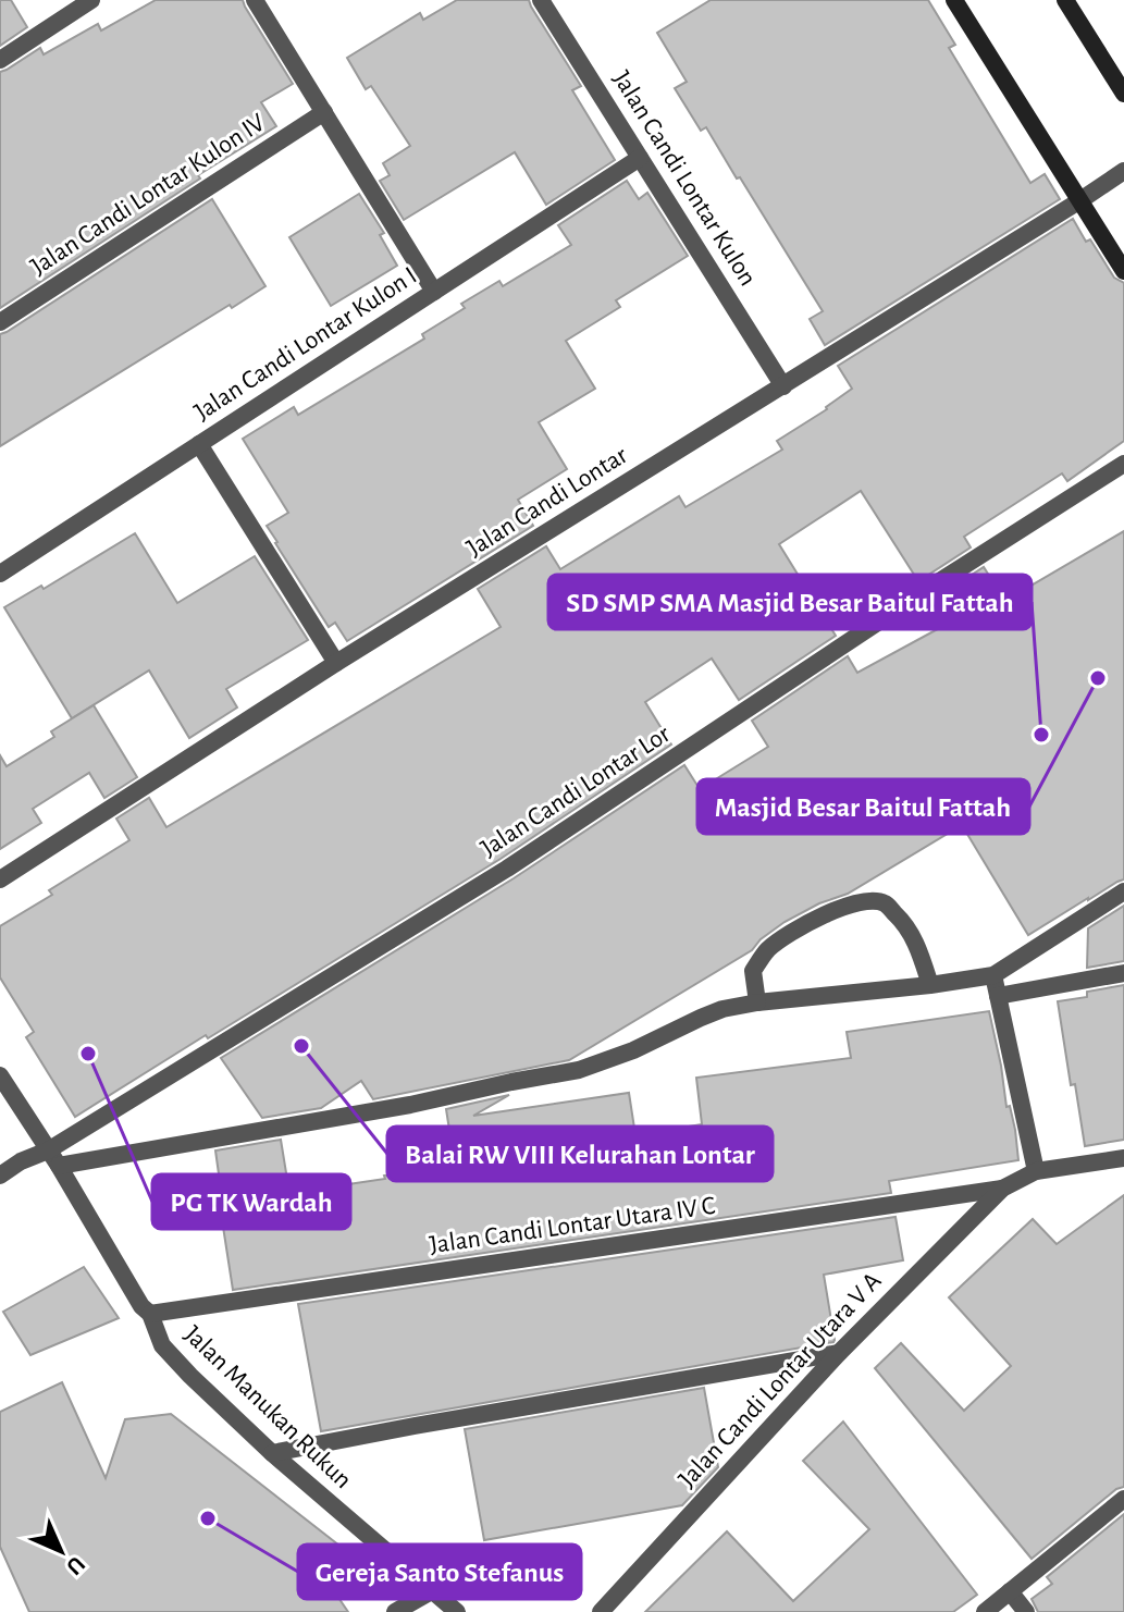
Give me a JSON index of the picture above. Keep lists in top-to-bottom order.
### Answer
{
  "streets": {
    "street": [
      "Jalan Candi Lontar Kulon",
      "Jalan Candi Lontar Kulon IV",
      "Jalan Candi Lontar Kulon I",
      "Jalan Candi Lontar",
      "Jalan Candi Lontar Lor",
      "Jalan Candi Lontar Utara IV C",
      "Jalan Candi Lontar Utara V A",
      "Jalan Manukan Rukun"
    ]
  },
  "crossings": [
    ["Jalan Candi Lontar Kulon", "Jalan Candi Lontar Kulon I"],
    ["Jalan Candi Lontar Kulon", "Jalan Candi Lontar"],
    ["Jalan Candi Lontar Lor", "Jalan Manukan Rukun"],
    ["Jalan Candi Lontar Utara IV C", "Jalan Candi Lontar Utara V A"],
    ["Jalan Candi Lontar Utara IV C", "Jalan Manukan Rukun"]
  ],
  "places": [
    "Masjid Besar Baitul Fattah",
    "SD SMP SMA Masjid Besar Baitul Fattah",
    "Balai RW VIII Kelurahan Lontar",
    "PG TK Wardah",
    "Gereja Santo Stefanus"
  ],
  "north": "bottom right"
}
